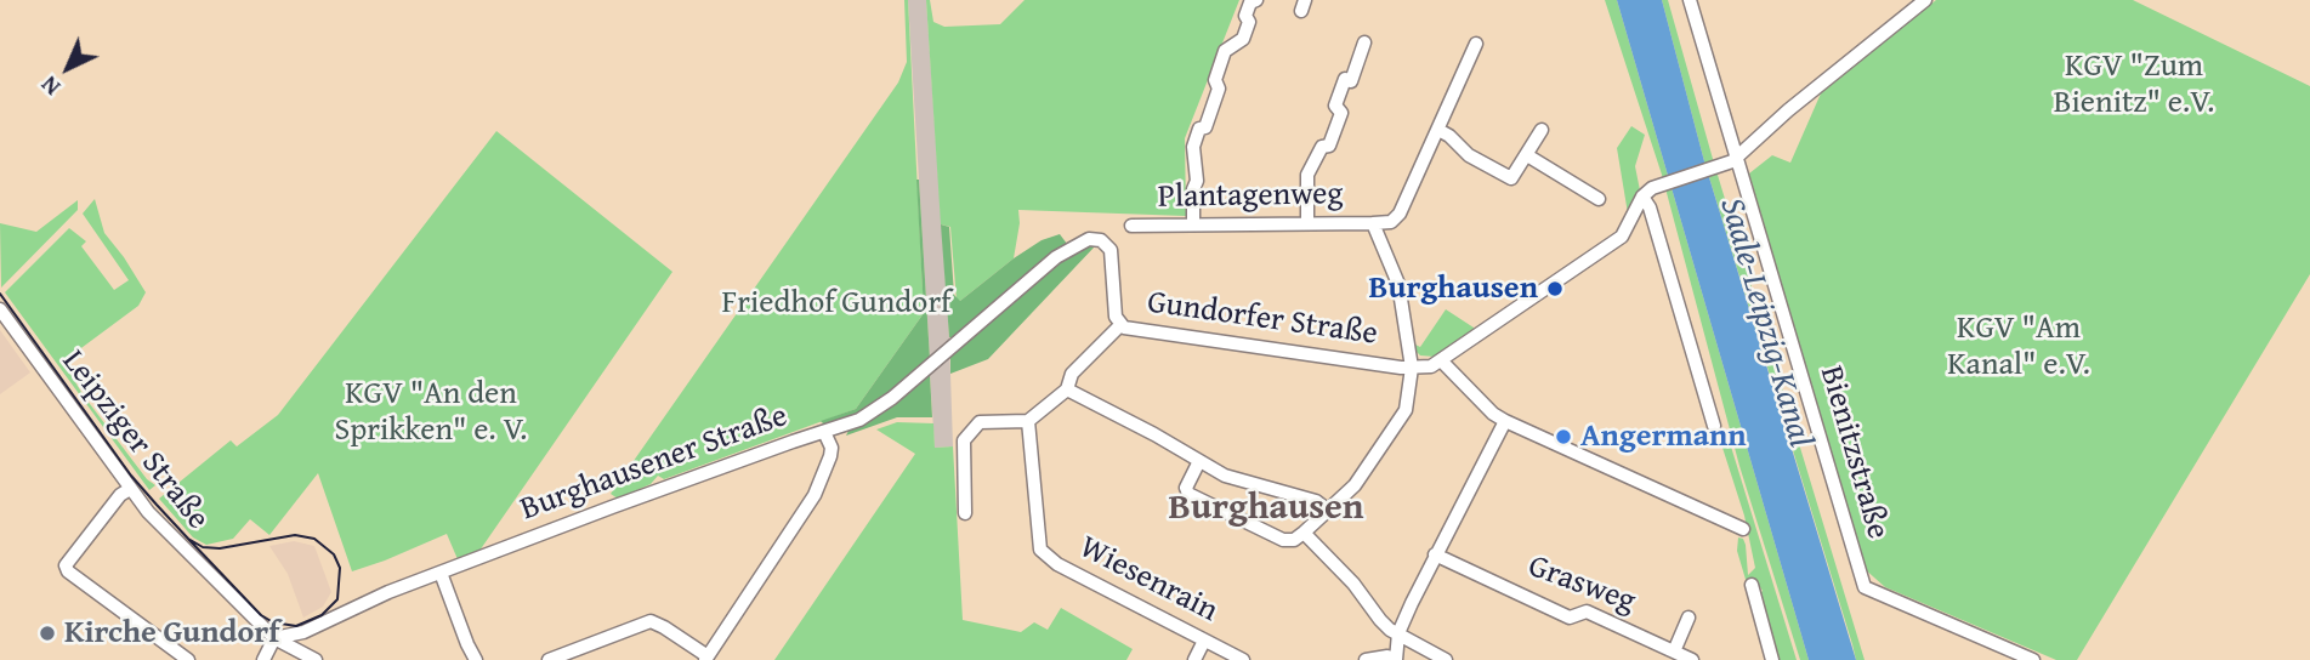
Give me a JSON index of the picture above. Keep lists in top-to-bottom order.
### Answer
{
  "streets": {
    "street": [
      "Plantagenweg",
      "Gundorfer Straße",
      "Leipziger Straße",
      "Bienitzstraße",
      "Burghausener Straße",
      "Wiesenrain",
      "Grasweg"
    ]
  },
  "crossings": [
    ["Plantagenweg", "Gundorfer Straße"],
    ["Gundorfer Straße", "Burghausener Straße"],
    ["Leipziger Straße", "Burghausener Straße"]
  ],
  "districts": ["Burghausen"],
  "water": ["Saale-Leipzig-Kanal"],
  "parks": [
    "KGV \"Zum Bienitz\" e.V.",
    "Friedhof Gundorf",
    "KGV \"Am Kanal\" e.V.",
    "KGV \"An den Sprikken\" e. V."
  ],
  "places": ["Burghausen", "Angermann", "Kirche Gundorf"],
  "north": "bottom left"
}
